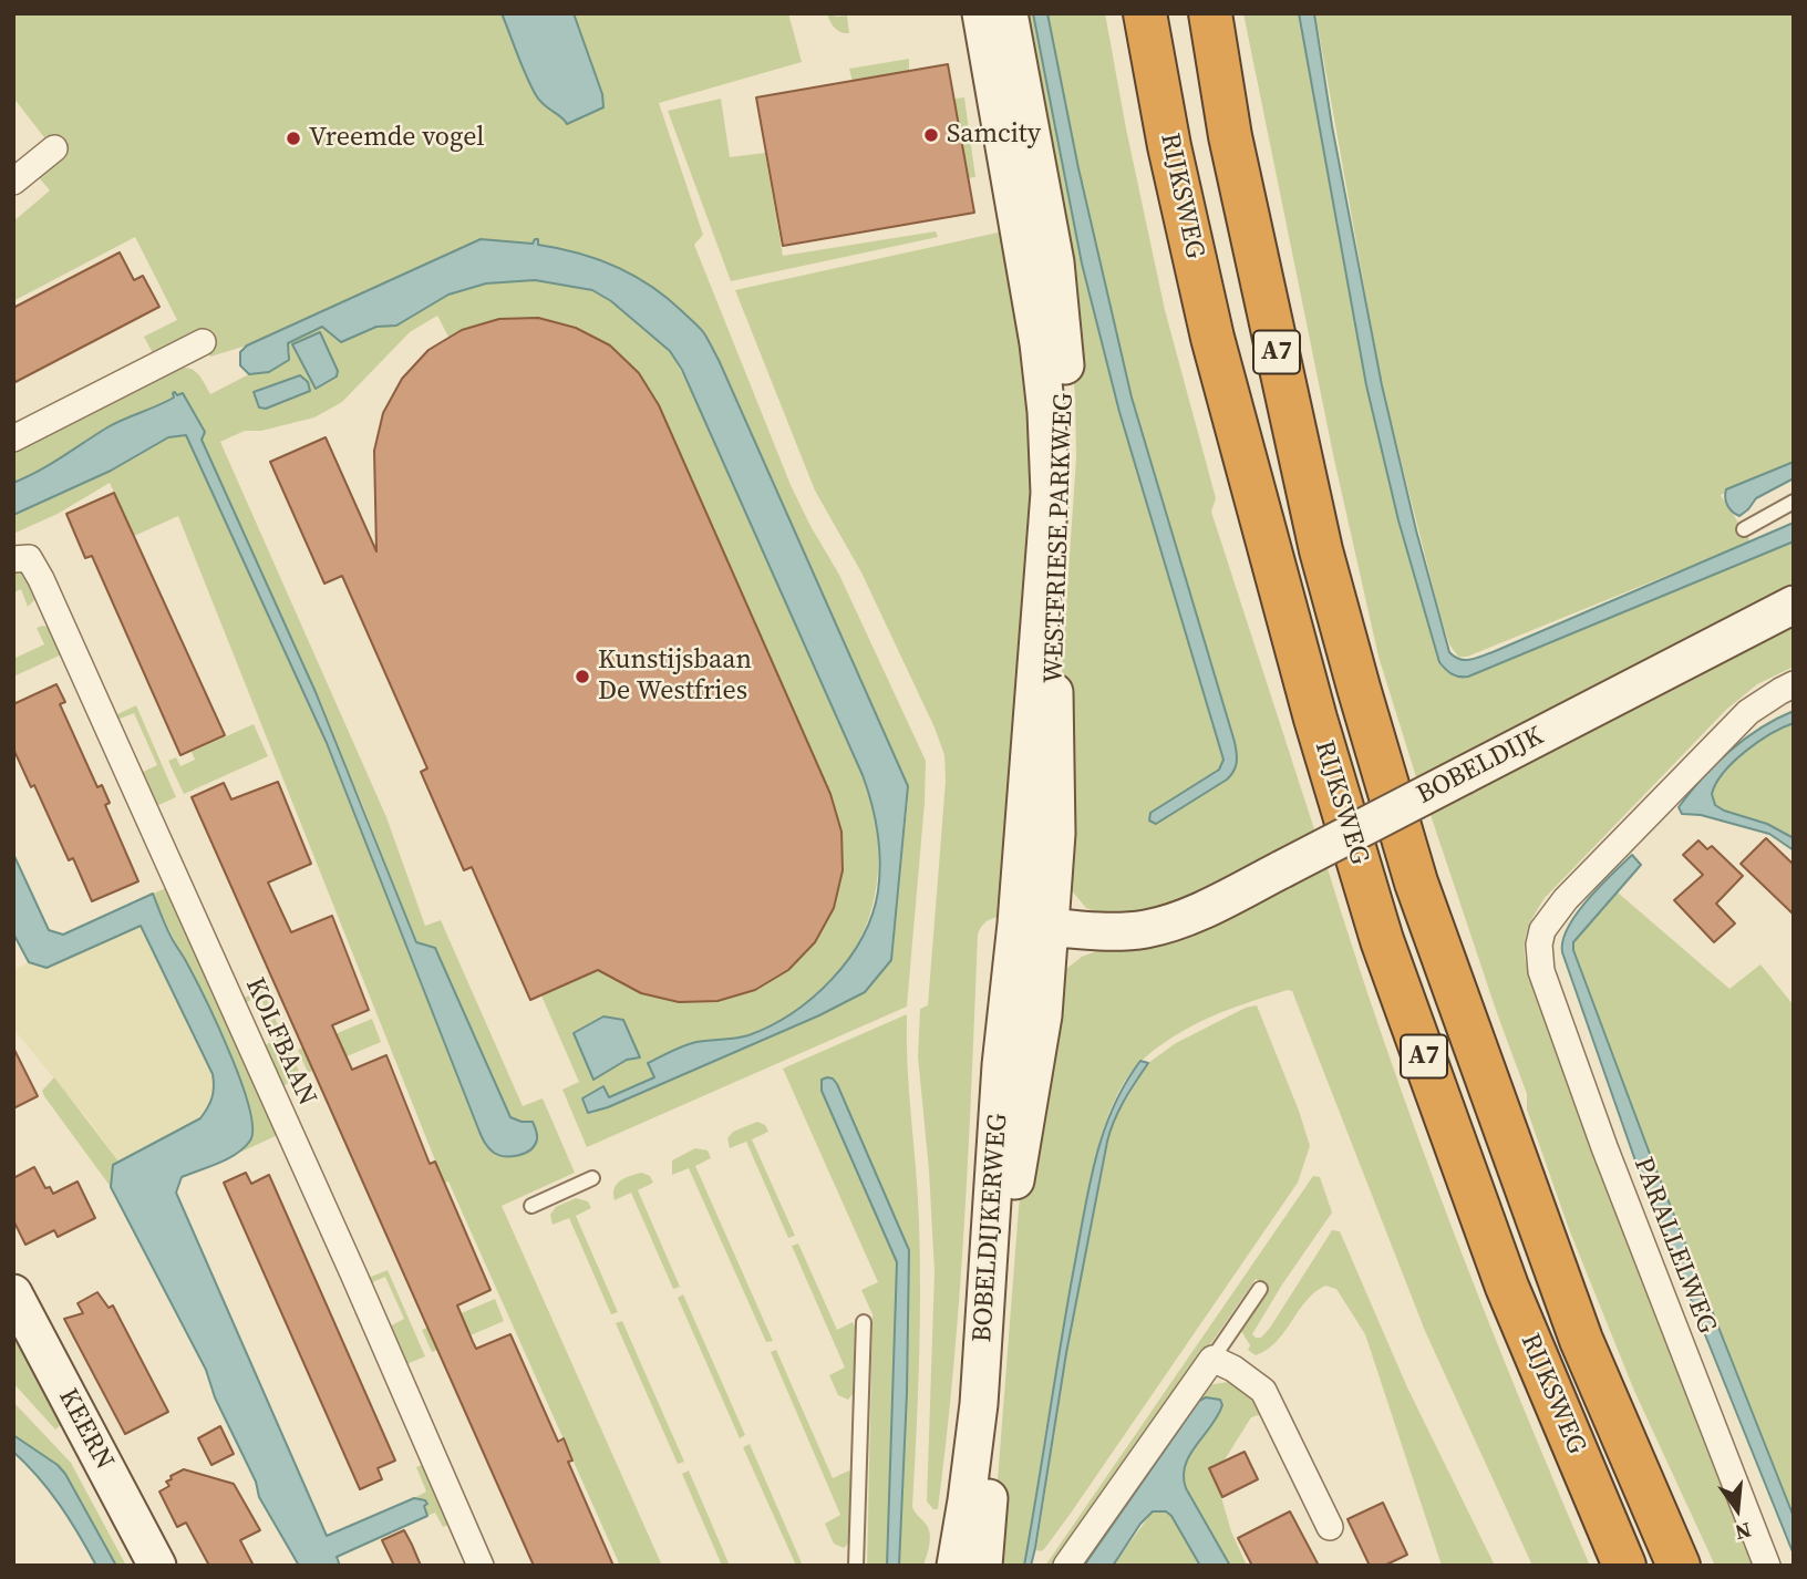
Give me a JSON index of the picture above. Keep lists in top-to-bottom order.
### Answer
{
  "streets": {
    "highway": ["RIJKSWEG", "A7"],
    "street": [
      "WESTFRIESE PARKWEG",
      "BOBELDIJK",
      "KOLFBAAN",
      "BOBELDIJKERWEG",
      "PARALLELWEG",
      "KEERN"
    ]
  },
  "crossings": [
    ["WESTFRIESE PARKWEG", "BOBELDIJK"],
    ["WESTFRIESE PARKWEG", "BOBELDIJKERWEG"],
    ["BOBELDIJK", "BOBELDIJKERWEG"]
  ],
  "places": ["Samcity", "Vreemde vogel", "Kunstijsbaan De Westfries"],
  "north": "bottom"
}
